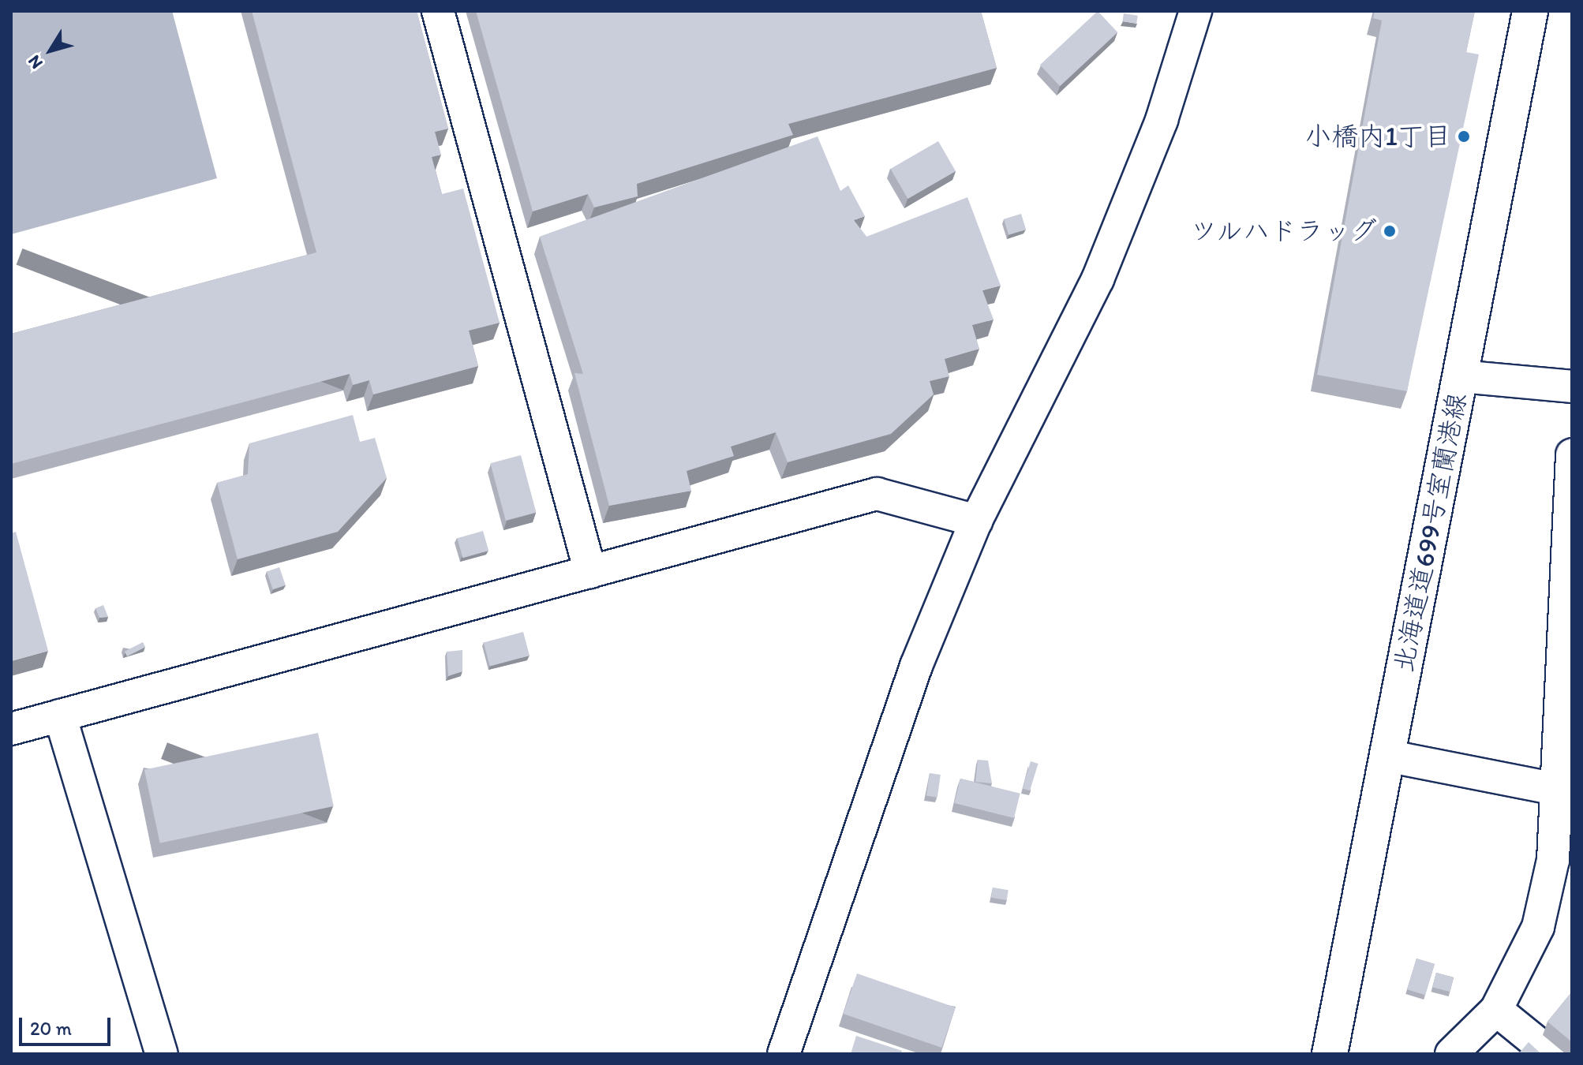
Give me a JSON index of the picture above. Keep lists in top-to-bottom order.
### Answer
{
  "streets": {
    "main road": ["北海道道699号室蘭港線"]
  },
  "places": ["小橋内1丁目", "ツルハドラッグ"],
  "scale_bar": "20 m",
  "north": "bottom left"
}
